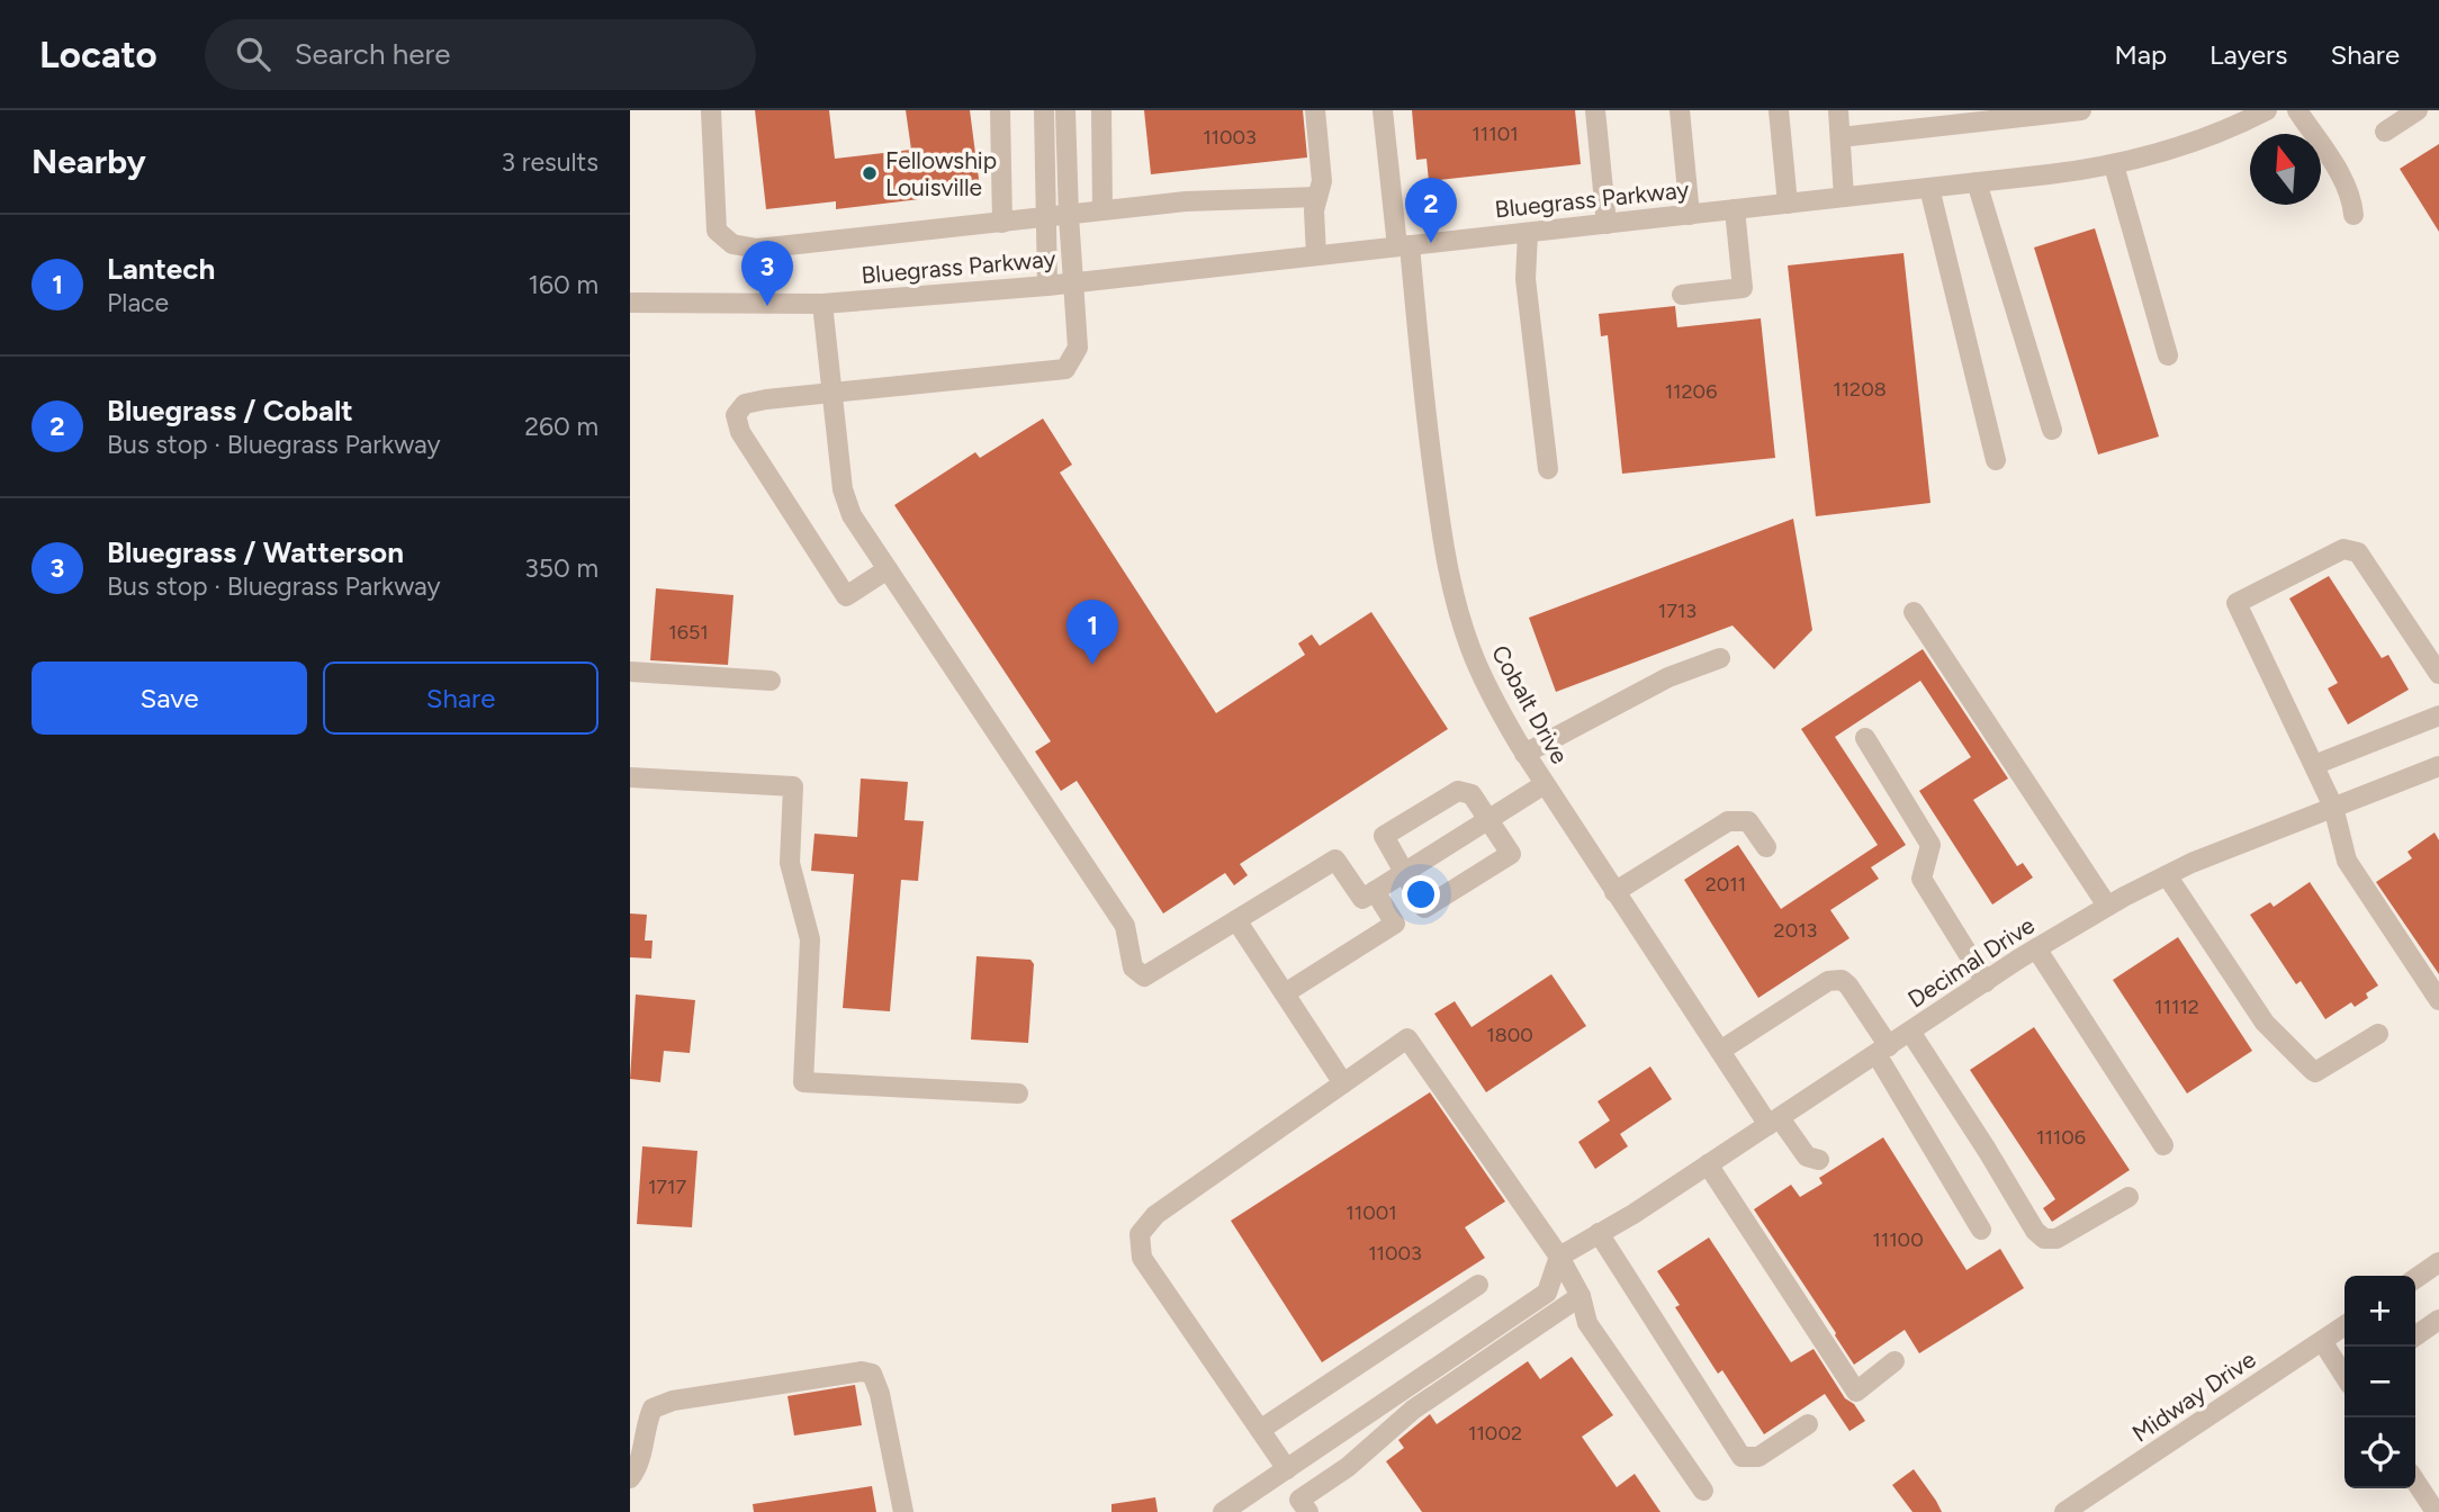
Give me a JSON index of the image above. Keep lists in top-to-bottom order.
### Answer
{
  "streets": {
    "street": [
      "Bluegrass Parkway",
      "Cobalt Drive",
      "Decimal Drive",
      "Midway Drive"
    ]
  },
  "crossings": [
    ["Bluegrass Parkway", "Cobalt Drive"],
    ["Cobalt Drive", "Decimal Drive"]
  ],
  "places": ["Fellowship Louisville"],
  "house_numbers": [
    "11101",
    "11003",
    "11208",
    "11206",
    "1713",
    "1651",
    "2011",
    "2013",
    "11112",
    "1800",
    "11106",
    "1717",
    "11001",
    "11100",
    "11003",
    "11002"
  ],
  "north": "top",
  "page": {
    "header": "Locato",
    "search": "Search here",
    "nav": ["Map", "Layers", "Share"],
    "heading": ["Nearby", "3 results"],
    "pins": ["2", "3", "1"],
    "list": [
      {
        "mark": "1",
        "name": "Lantech",
        "note": "Place",
        "value": "160 m"
      },
      {
        "mark": "2",
        "name": "Bluegrass / Cobalt",
        "note": "Bus stop · Bluegrass Parkway",
        "value": "260 m"
      },
      {
        "mark": "3",
        "name": "Bluegrass / Watterson",
        "note": "Bus stop · Bluegrass Parkway",
        "value": "350 m"
      }
    ],
    "buttons": ["Save", "Share"],
    "map_buttons": ["+", "−"]
  }
}
